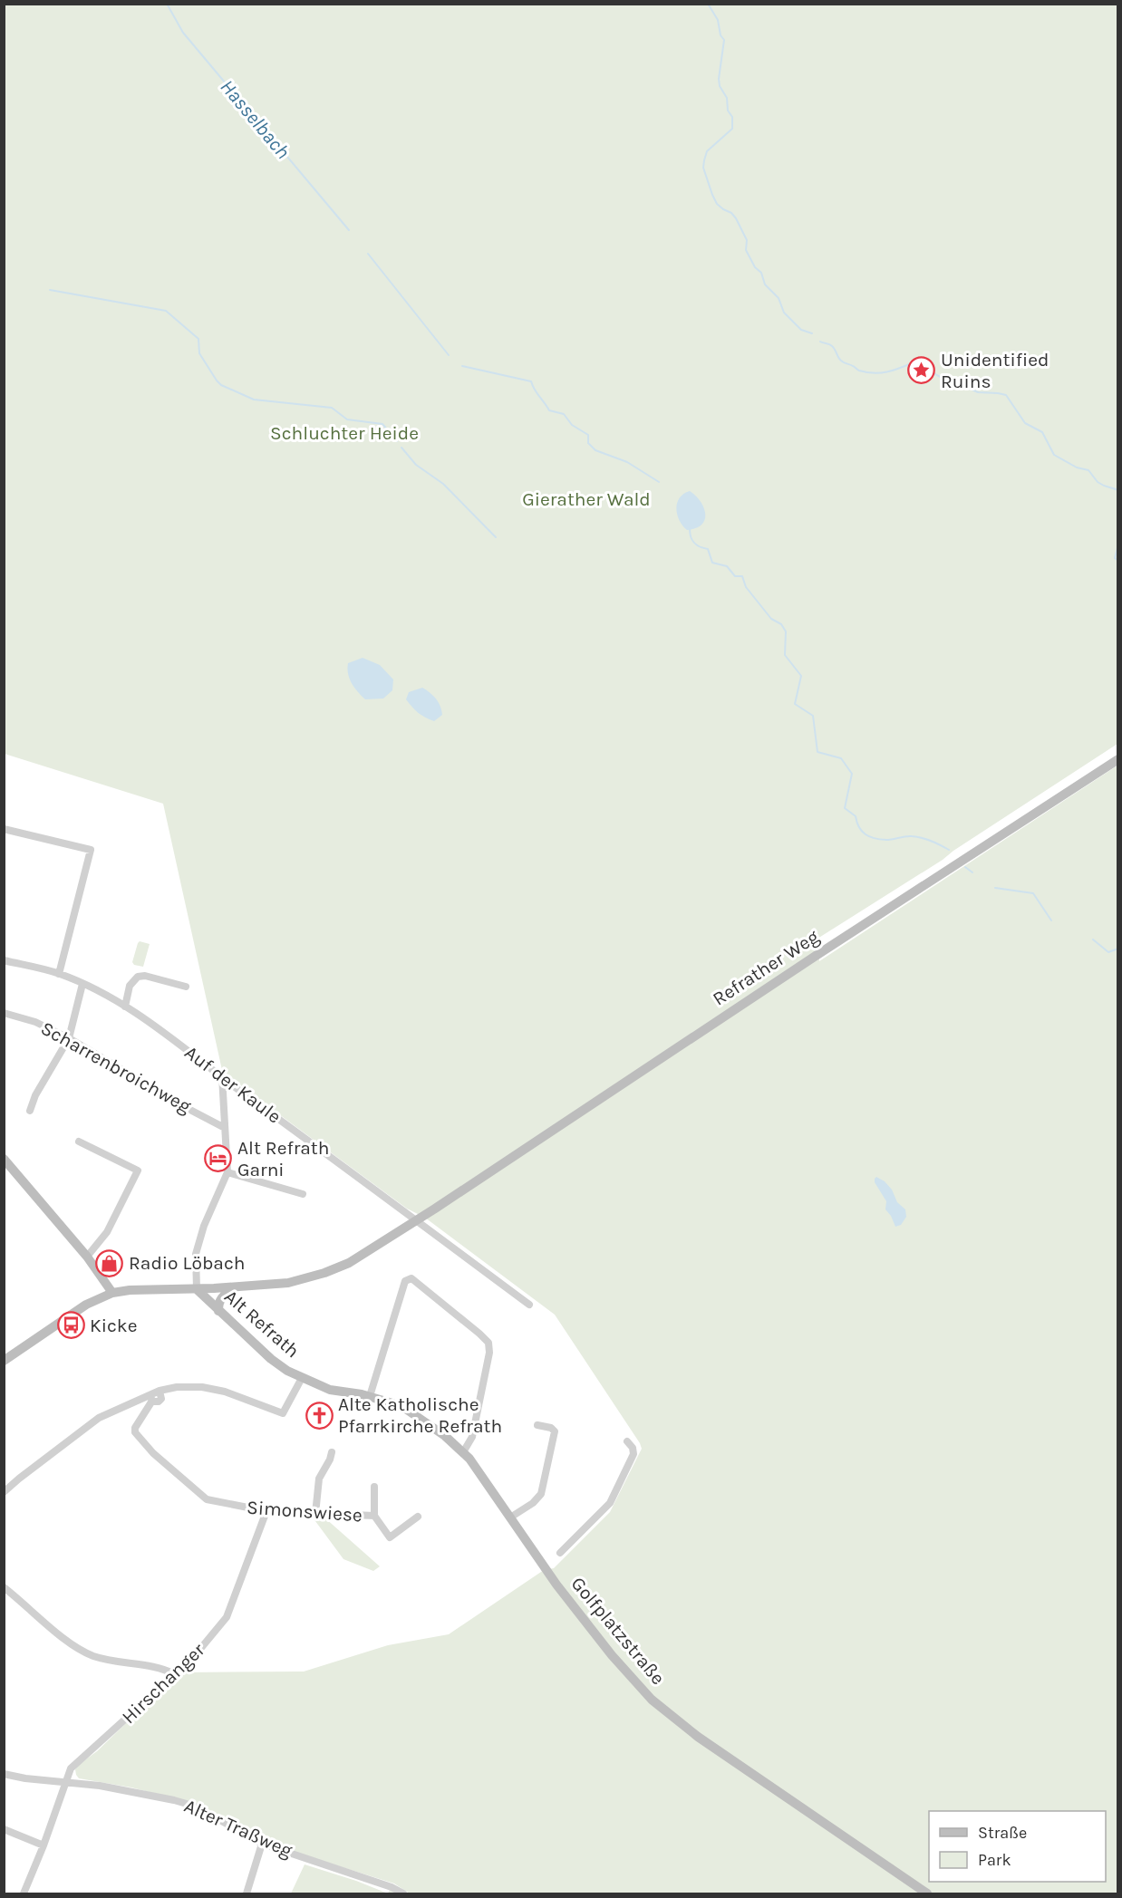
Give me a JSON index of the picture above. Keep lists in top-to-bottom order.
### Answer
{
  "streets": {
    "main road": ["Refrather Weg", "Alt Refrath", "Golfplatzstraße"],
    "street": [
      "Scharrenbroichweg",
      "Auf der Kaule",
      "Simonswiese",
      "Hirschanger",
      "Alter Traßweg"
    ]
  },
  "crossings": [
    ["Refrather Weg", "Auf der Kaule"],
    ["Refrather Weg", "Alt Refrath"],
    ["Alt Refrath", "Golfplatzstraße"],
    ["Simonswiese", "Hirschanger"],
    ["Hirschanger", "Alter Traßweg"]
  ],
  "water": ["Hasselbach"],
  "parks": ["Schluchter Heide", "Gierather Wald"],
  "places": {
    "place": ["Unidentified Ruins"],
    "hotel": ["Alt Refrath Garni"],
    "shop": ["Radio Löbach"],
    "bus stop": ["Kicke"],
    "church": ["Alte Katholische Pfarrkirche Refrath"]
  },
  "legend": ["Straße", "Park"]
}
